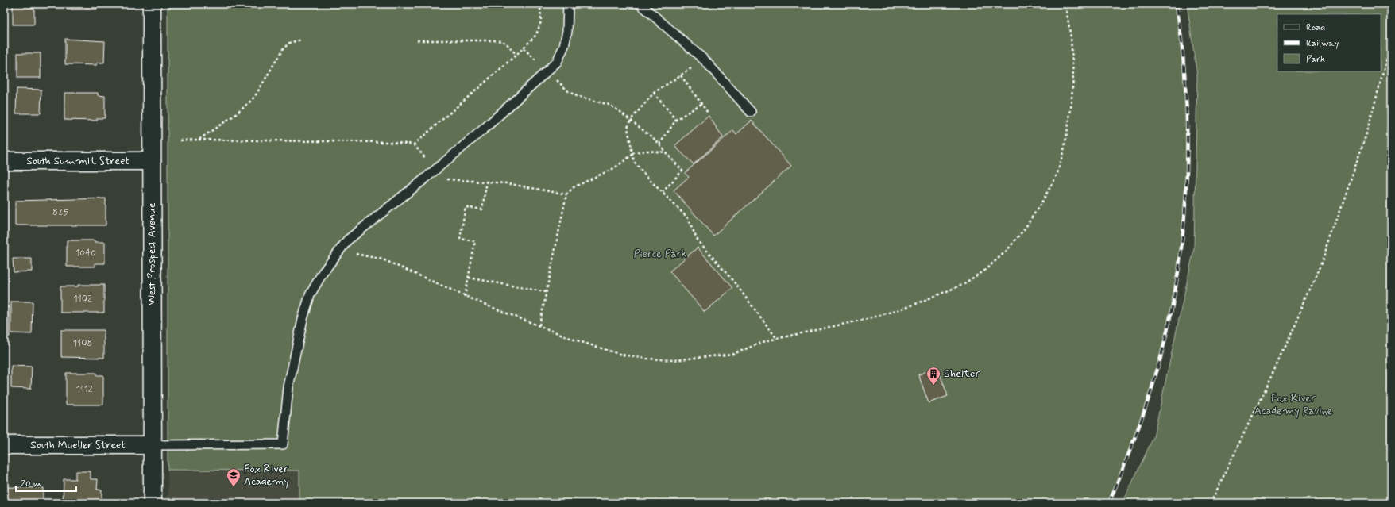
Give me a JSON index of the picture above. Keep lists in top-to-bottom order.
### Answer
{
  "streets": {
    "main road": ["South Summit Street", "West Prospect Avenue", "South Mueller Street"]
  },
  "crossings": [
    ["South Summit Street", "West Prospect Avenue"],
    ["West Prospect Avenue", "South Mueller Street"]
  ],
  "parks": ["Pierce Park", "Fox River Academy Ravine"],
  "places": {
    "building": ["Shelter"],
    "school or university": ["Fox River Academy"]
  },
  "house_numbers": [
    "825",
    "1040",
    "1102",
    "1108",
    "1112"
  ],
  "legend": ["Road", "Railway", "Park"],
  "scale_bar": "20 m"
}
